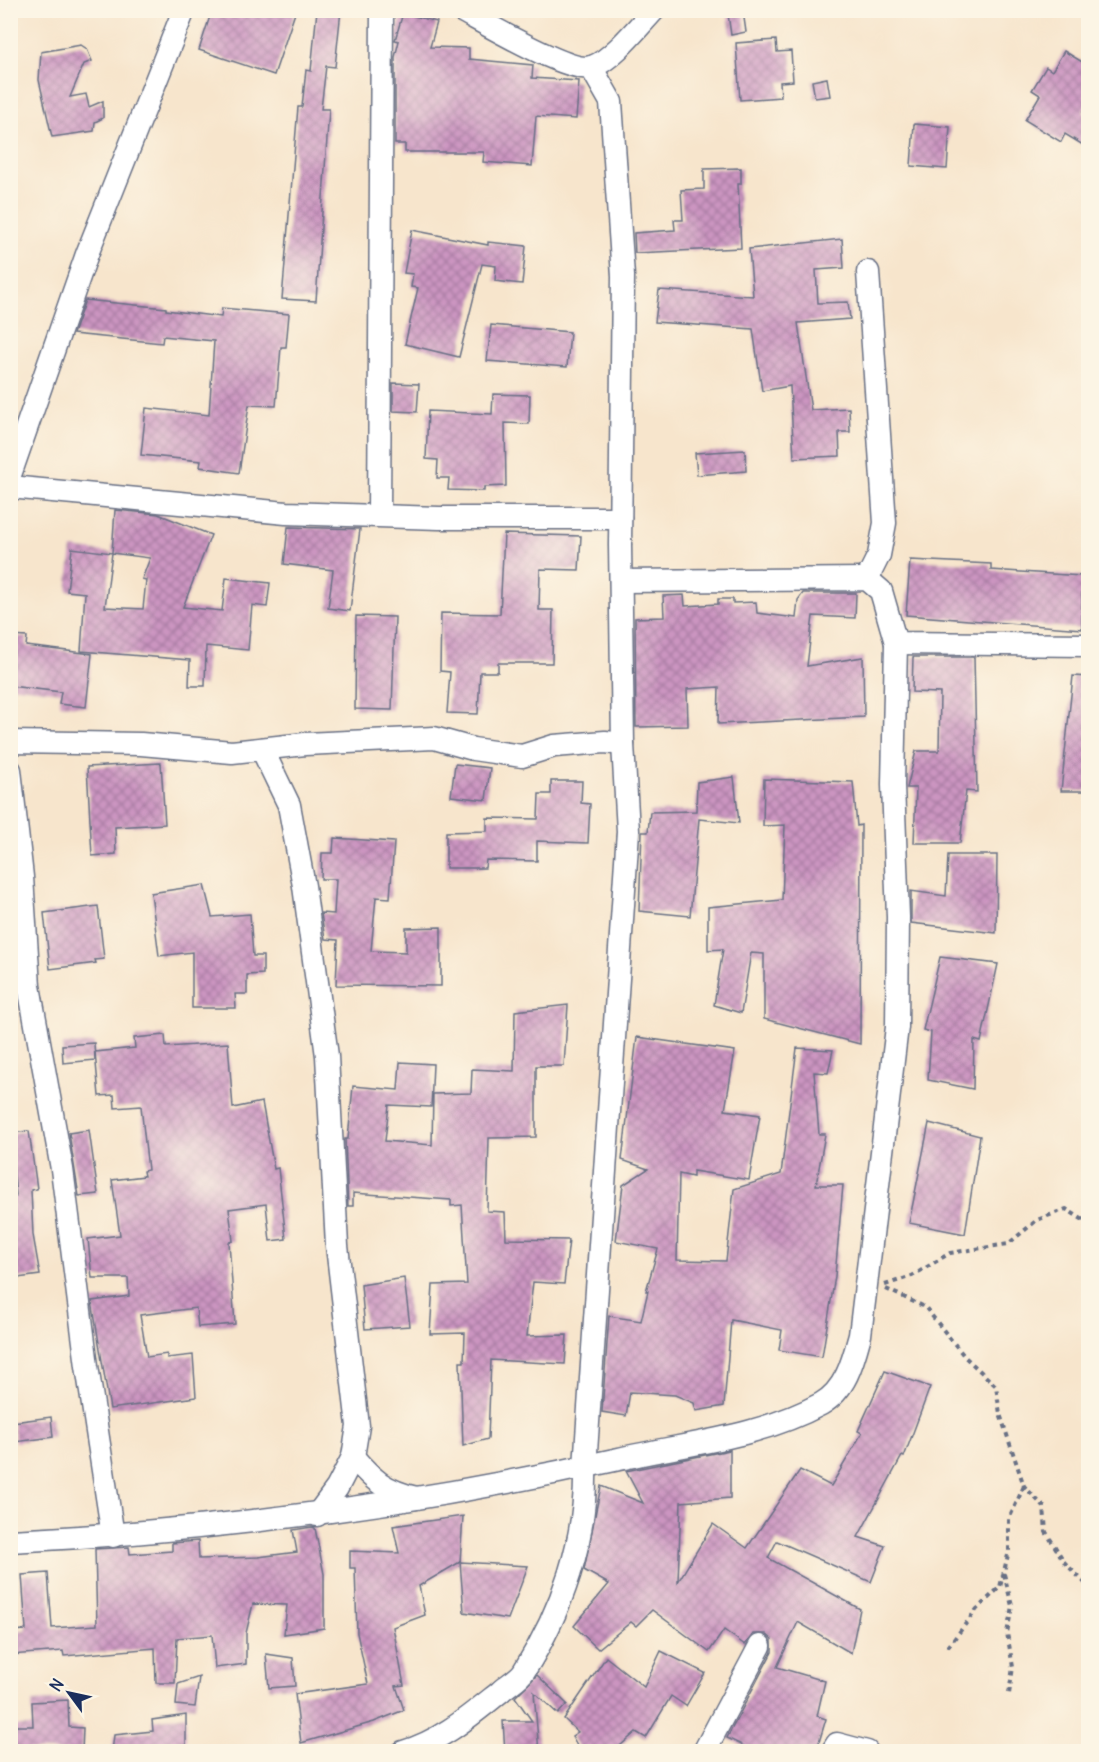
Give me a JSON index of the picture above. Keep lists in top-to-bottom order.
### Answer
{
  "north": "top left"
}
